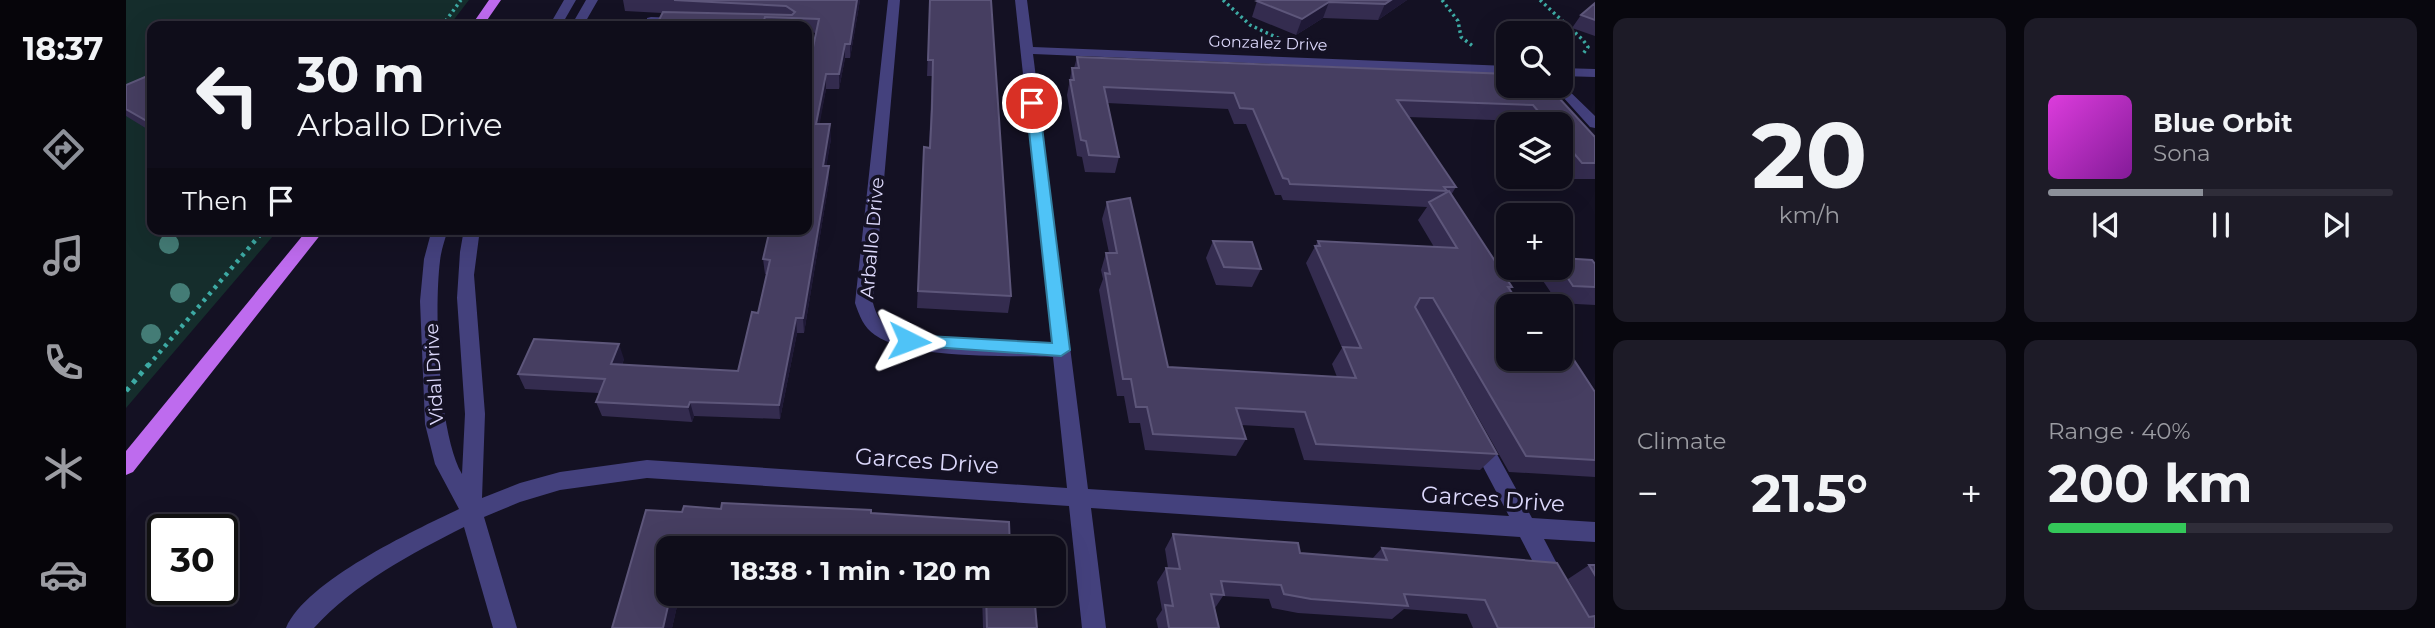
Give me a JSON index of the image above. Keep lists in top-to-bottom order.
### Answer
{
  "streets": {
    "street": [
      "Gonzalez Drive",
      "Arballo Drive",
      "Vidal Drive",
      "Garces Drive"
    ]
  },
  "crossings": [
    ["Vidal Drive", "Garces Drive"]
  ],
  "page": {
    "tabs": "18:37",
    "tile": [
      ["20", "km/h"],
      "Climate",
      ["Range · 40%", "200 km"]
    ],
    "map_buttons": ["+", "−"],
    "turn": ["30 m", "Arballo Drive"],
    "song": ["Blue Orbit", "Sona"],
    "then": "Then",
    "heat": ["−", "21.5°", "+"],
    "limit": "30",
    "trip": "18:38 · 1 min · 120 m"
  }
}
